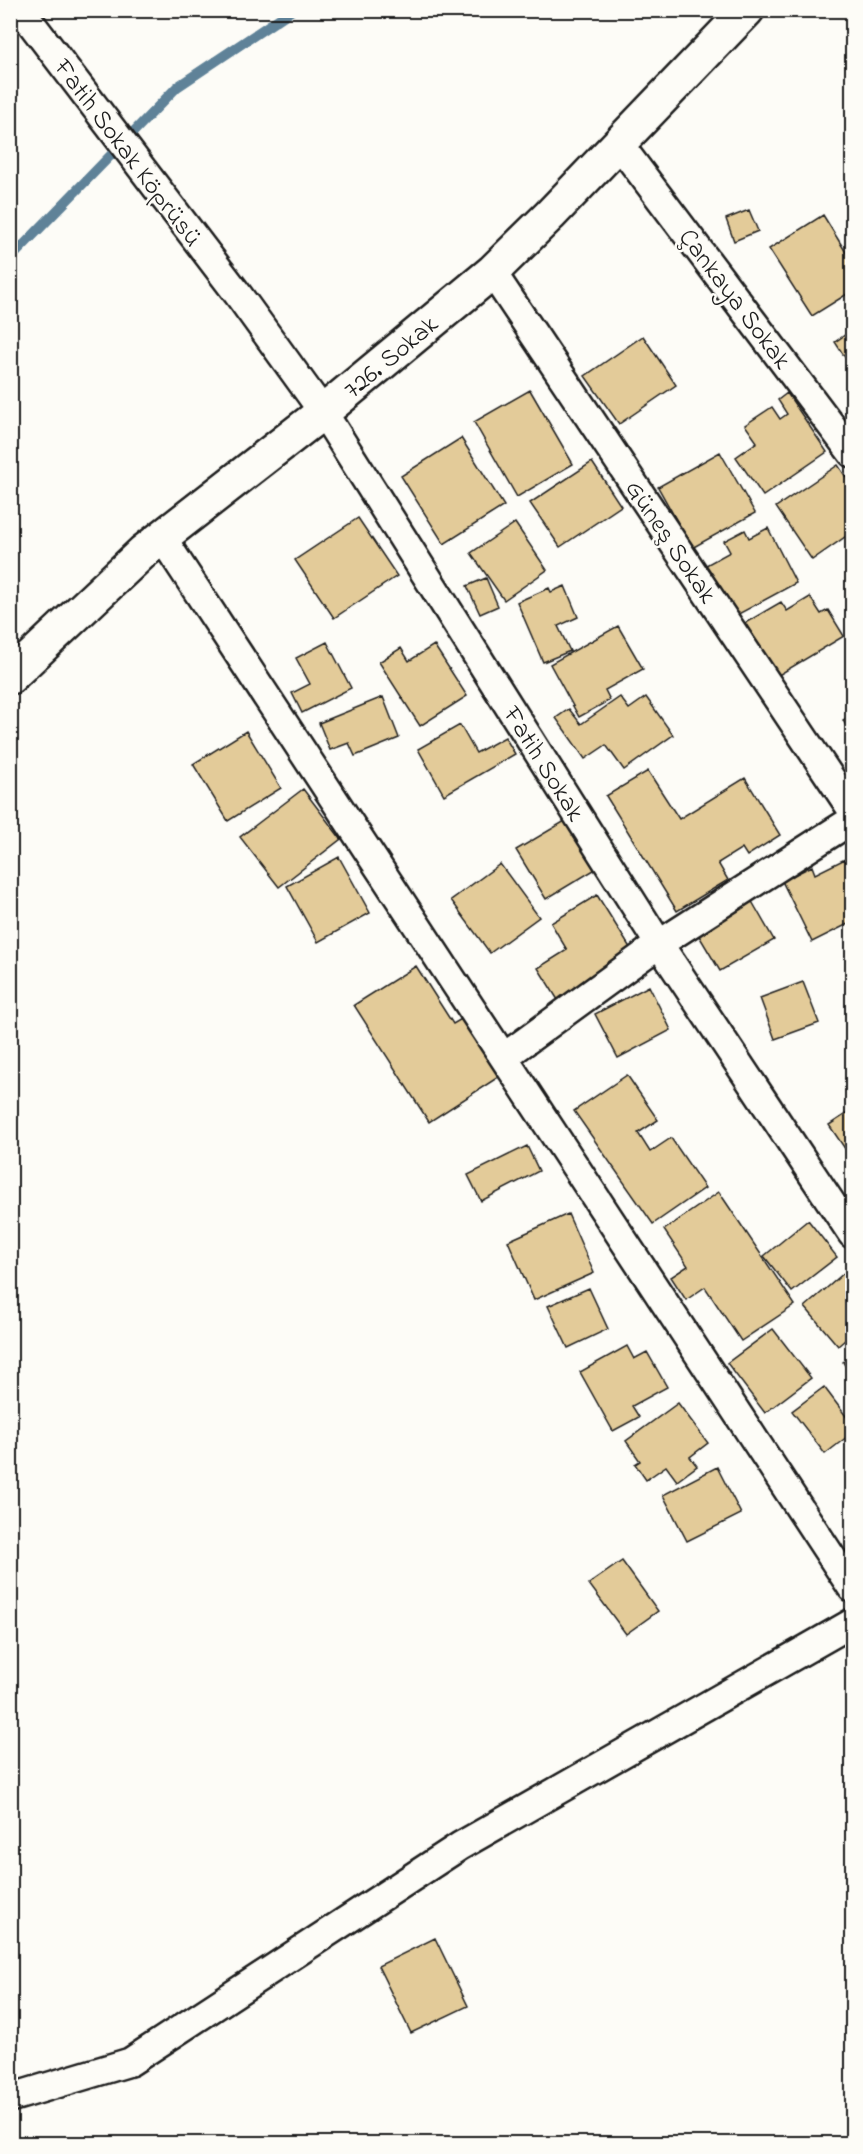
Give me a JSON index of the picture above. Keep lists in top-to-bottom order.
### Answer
{
  "streets": {
    "street": [
      "Fatih Sokak Köprüsü",
      "Çankaya Sokak",
      "726. Sokak",
      "Güneş Sokak",
      "Fatih Sokak"
    ]
  },
  "crossings": [
    ["Fatih Sokak Köprüsü", "Fatih Sokak"],
    ["Çankaya Sokak", "726. Sokak"],
    ["726. Sokak", "Güneş Sokak"],
    ["726. Sokak", "Fatih Sokak"]
  ]
}
